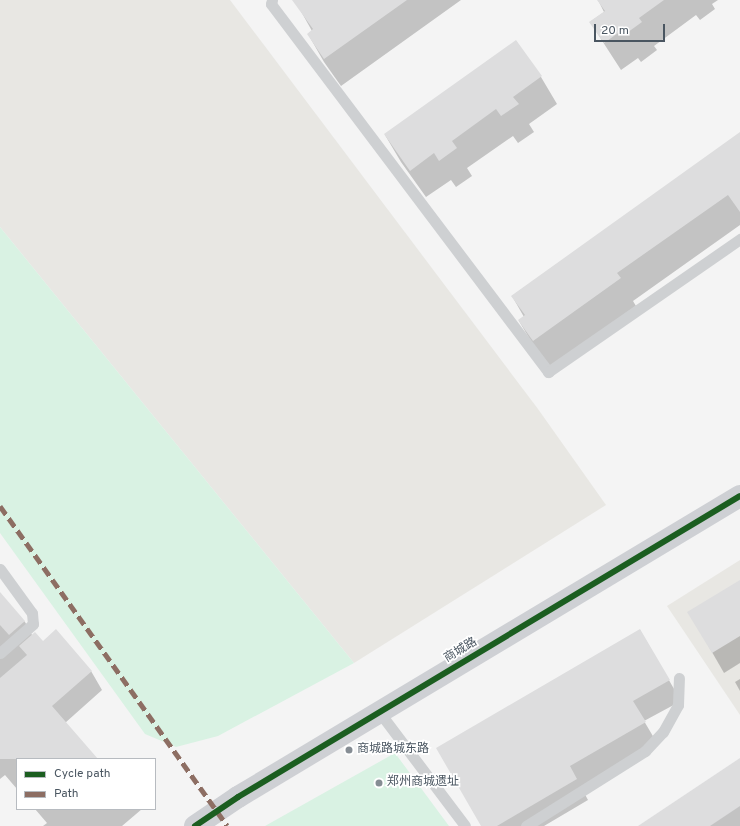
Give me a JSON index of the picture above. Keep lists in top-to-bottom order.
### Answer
{
  "streets": {
    "street": ["商城路"]
  },
  "places": ["商城路城东路", "郑州商城遗址"],
  "legend": ["Cycle path", "Path"],
  "scale_bar": "20 m"
}
